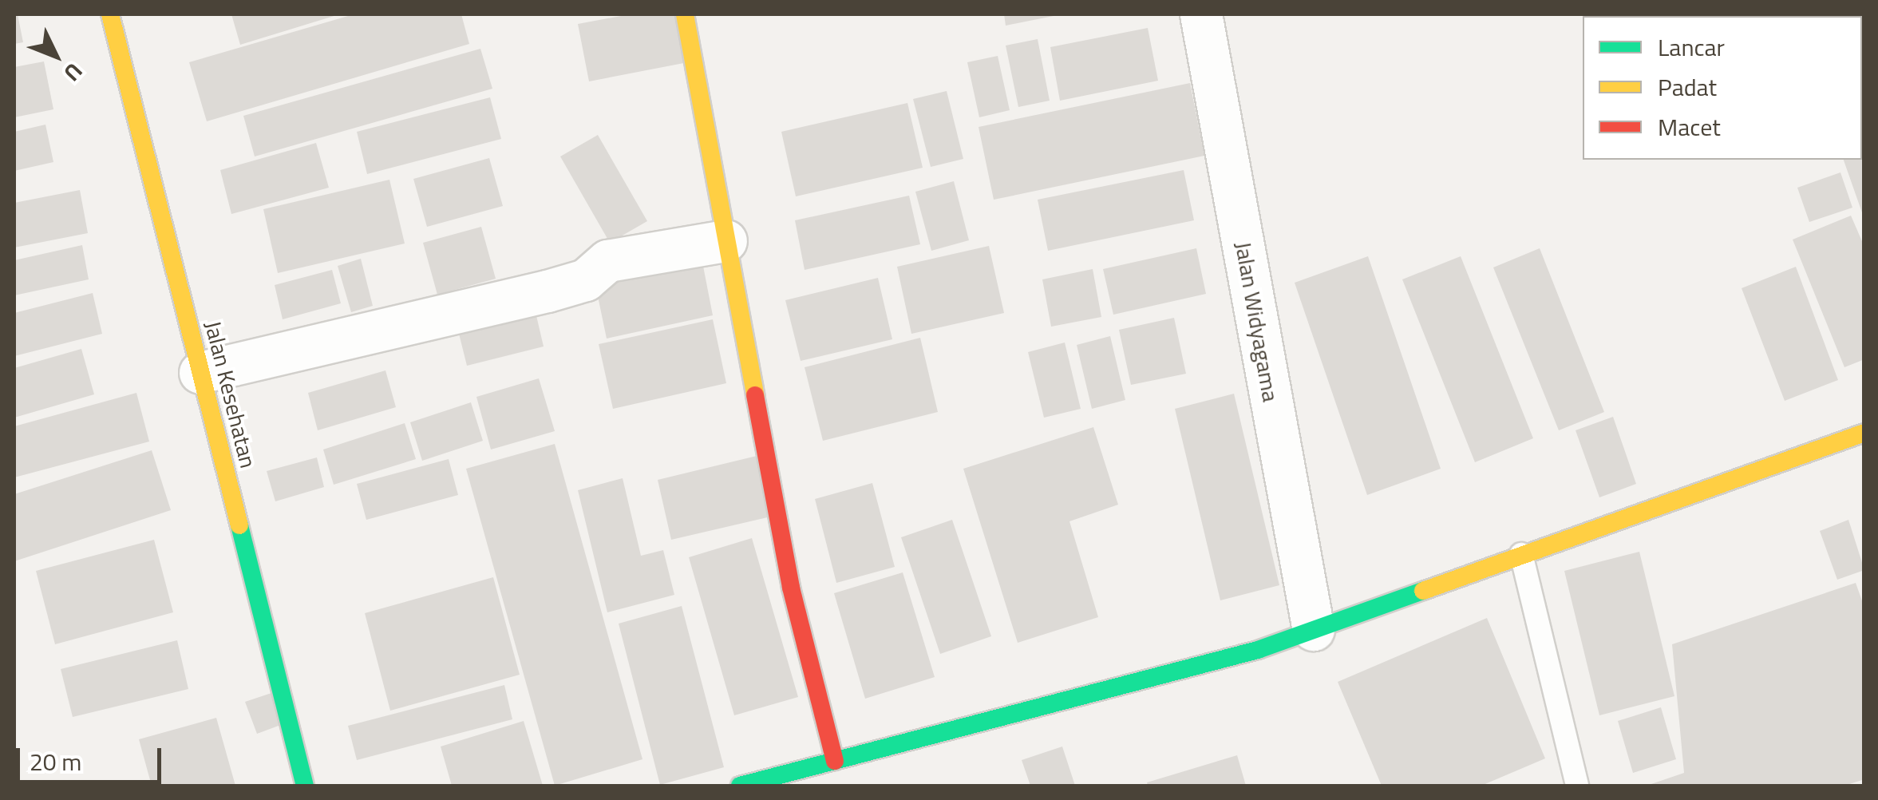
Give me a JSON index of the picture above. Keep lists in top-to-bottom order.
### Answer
{
  "streets": {
    "street": ["Jalan Widyagama", "Jalan Kesehatan"]
  },
  "legend": ["Lancar", "Padat", "Macet"],
  "scale_bar": "20 m",
  "north": "bottom right"
}
